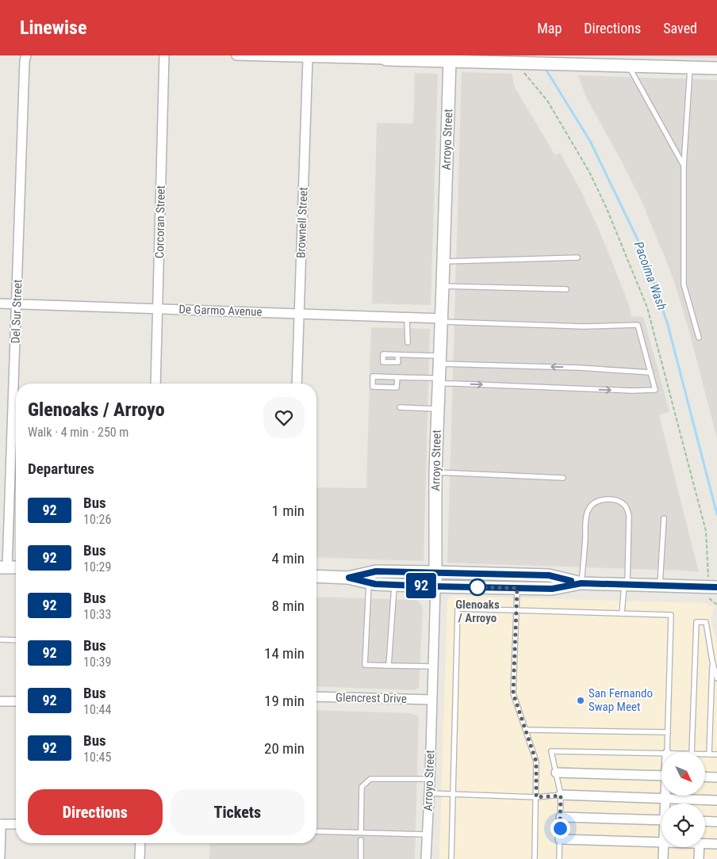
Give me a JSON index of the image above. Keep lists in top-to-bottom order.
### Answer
{
  "streets": {
    "street": [
      "Arroyo Street",
      "Corcoran Street",
      "Brownell Street",
      "De Garmo Avenue",
      "Del Sur Street",
      "Glencrest Drive"
    ]
  },
  "crossings": [
    ["Arroyo Street", "De Garmo Avenue"],
    ["Arroyo Street", "Glencrest Drive"],
    ["Corcoran Street", "De Garmo Avenue"],
    ["Brownell Street", "De Garmo Avenue"],
    ["De Garmo Avenue", "Del Sur Street"]
  ],
  "water": ["Pacoima Wash"],
  "places": ["Glenoaks / Arroyo", "San Fernando Swap Meet"],
  "lines": ["bus line 92"],
  "north": "bottom right",
  "page": {
    "header": "Linewise",
    "nav": ["Map", "Directions", "Saved"],
    "on_map": "92",
    "heading": [
      ["Glenoaks / Arroyo", "Walk · 4 min · 250 m"],
      "Departures"
    ],
    "list": [
      {
        "mark": "92",
        "name": "Bus",
        "note": "10:26",
        "value": "1 min"
      },
      {
        "mark": "92",
        "name": "Bus",
        "note": "10:29",
        "value": "4 min"
      },
      {
        "mark": "92",
        "name": "Bus",
        "note": "10:33",
        "value": "8 min"
      },
      {
        "mark": "92",
        "name": "Bus",
        "note": "10:39",
        "value": "14 min"
      },
      {
        "mark": "92",
        "name": "Bus",
        "note": "10:44",
        "value": "19 min"
      },
      {
        "mark": "92",
        "name": "Bus",
        "note": "10:45",
        "value": "20 min"
      }
    ],
    "buttons": ["Directions", "Tickets"]
  }
}
